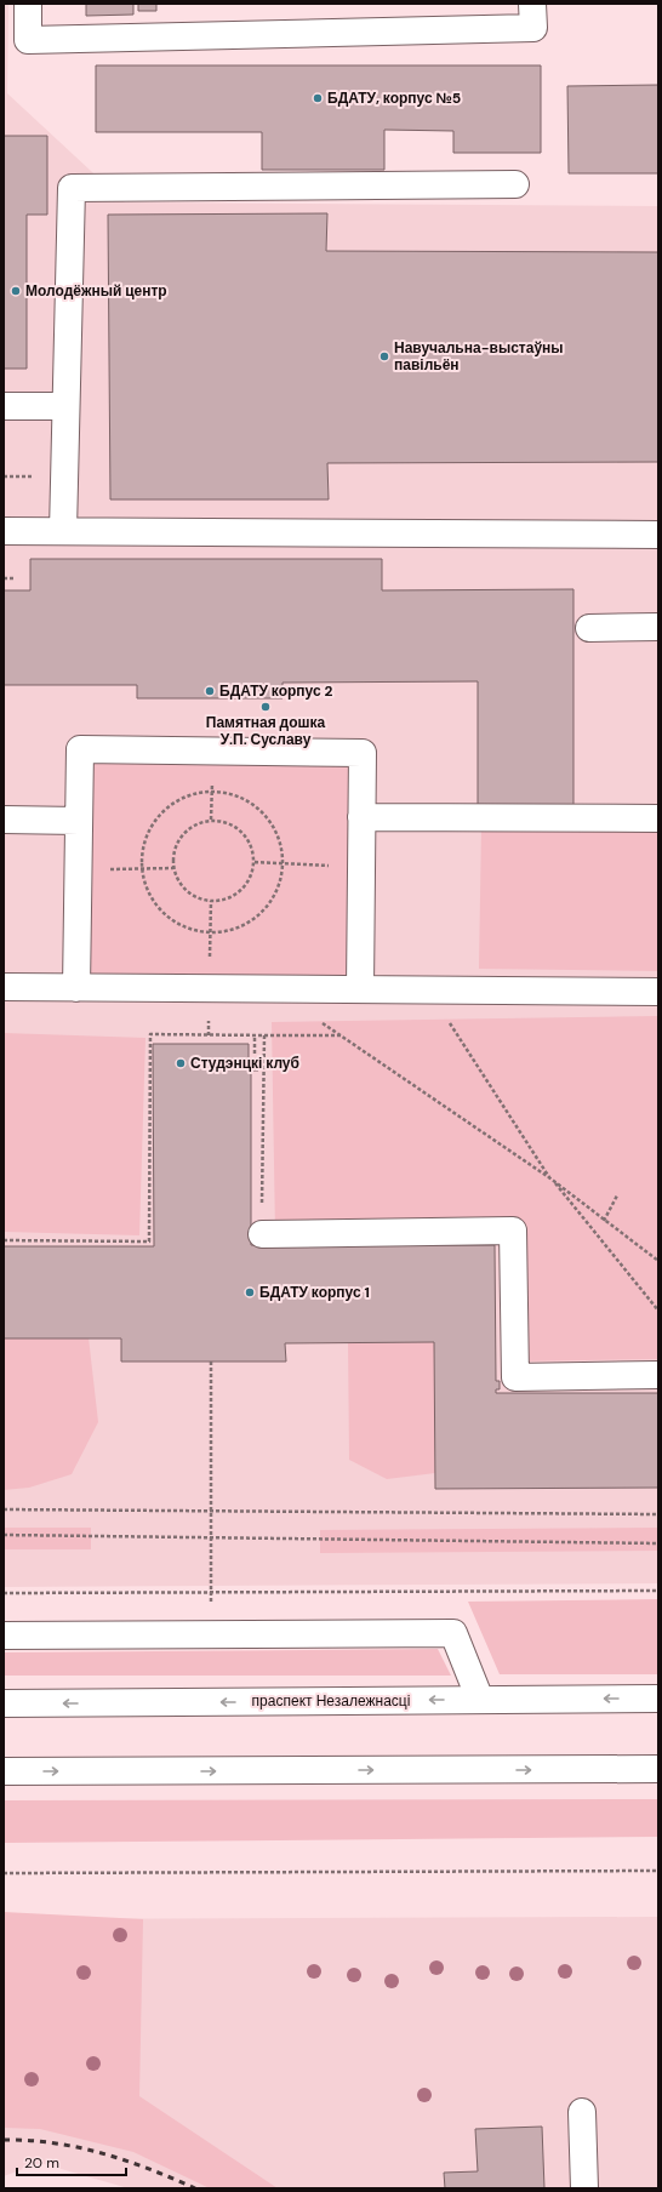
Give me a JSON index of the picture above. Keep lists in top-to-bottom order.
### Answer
{
  "streets": {
    "main road": ["праспект Незалежнасці"]
  },
  "places": [
    "БДАТУ, корпус №5",
    "Молодёжный центр",
    "Навучальна-выстаўны павільён",
    "БДАТУ корпус 2",
    "Памятная дошка У.П. Суславу",
    "Студэнцкі клуб",
    "БДАТУ корпус 1"
  ],
  "scale_bar": "20 m"
}
